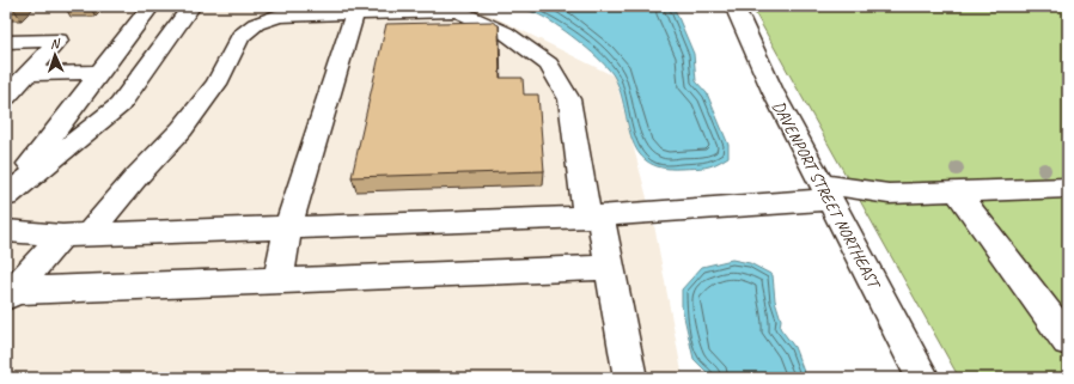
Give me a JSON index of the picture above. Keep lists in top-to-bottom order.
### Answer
{
  "streets": {
    "street": ["DAVENPORT STREET NORTHEAST"]
  },
  "north": "top"
}
